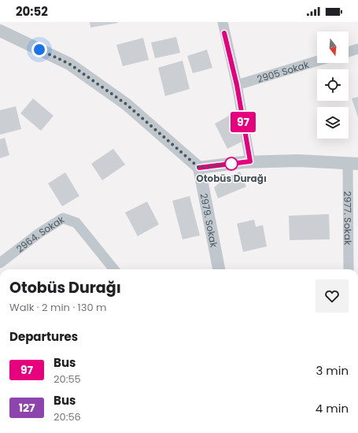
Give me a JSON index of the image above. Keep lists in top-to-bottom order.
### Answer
{
  "streets": {
    "street": [
      "2905 Sokak",
      "2977. Sokak",
      "2979. Sokak",
      "2964. Sokak"
    ]
  },
  "places": ["Otobüs Durağı"],
  "lines": ["bus line 97"],
  "north": "bottom",
  "page": {
    "status": "20:52",
    "on_map": "97",
    "heading": [
      ["Otobüs Durağı", "Walk · 2 min · 130 m"],
      "Departures"
    ],
    "list": [
      {
        "mark": "97",
        "name": "Bus",
        "note": "20:55",
        "value": "3 min"
      },
      {
        "mark": "127",
        "name": "Bus",
        "note": "20:56",
        "value": "4 min"
      }
    ]
  }
}
